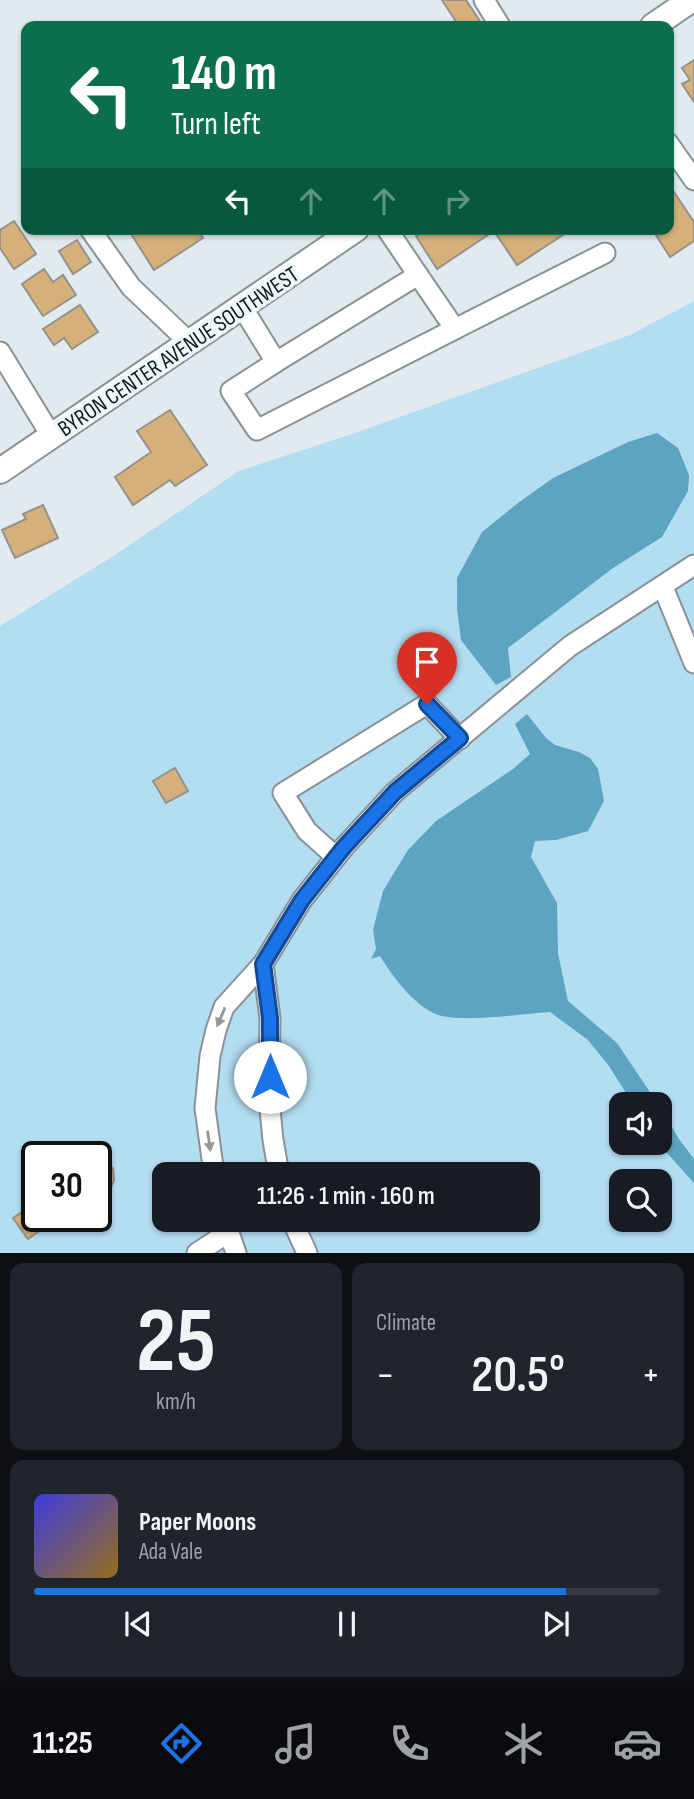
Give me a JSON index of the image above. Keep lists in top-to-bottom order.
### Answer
{
  "streets": {
    "main road": ["BYRON CENTER AVENUE SOUTHWEST"]
  },
  "page": {
    "turn": ["140 m", "Turn left"],
    "limit": "30",
    "trip": "11:26 · 1 min · 160 m",
    "tile": [
      ["25", "km/h"],
      "Climate"
    ],
    "heat": ["−", "20.5°", "+"],
    "song": ["Paper Moons", "Ada Vale"],
    "tabs": "11:25"
  }
}
